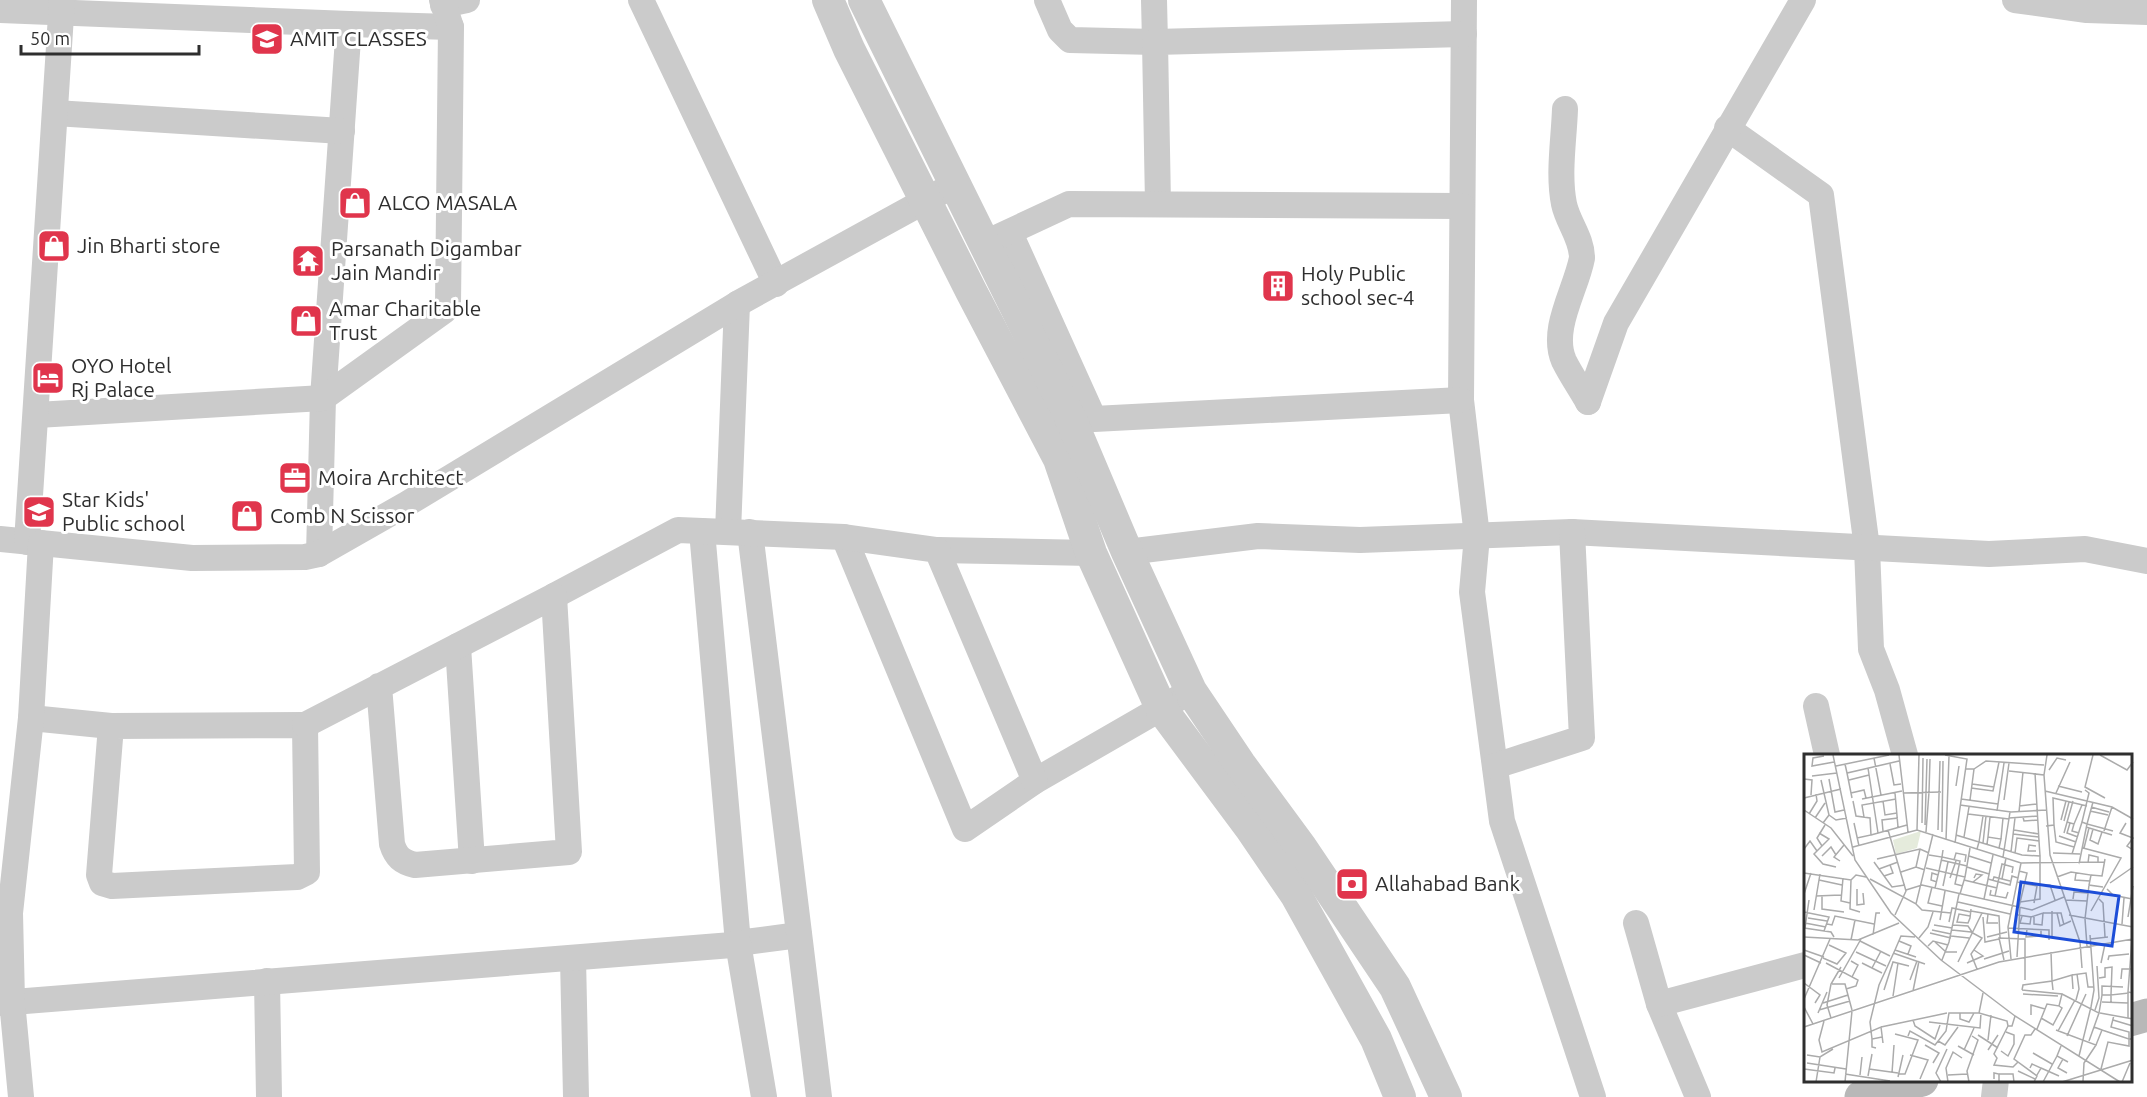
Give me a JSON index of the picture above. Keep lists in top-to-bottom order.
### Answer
{
  "places": {
    "school or university": ["AMIT CLASSES", "Star Kids' Public school"],
    "shop": [
      "ALCO MASALA",
      "Jin Bharti store",
      "Amar Charitable Trust",
      "Comb N Scissor"
    ],
    "temple": ["Parsanath Digambar Jain Mandir"],
    "building": ["Holy Public school sec-4"],
    "hotel": ["OYO Hotel Rj Palace"],
    "office": ["Moira Architect"],
    "bank": ["Allahabad Bank"]
  },
  "scale_bar": "50 m"
}
